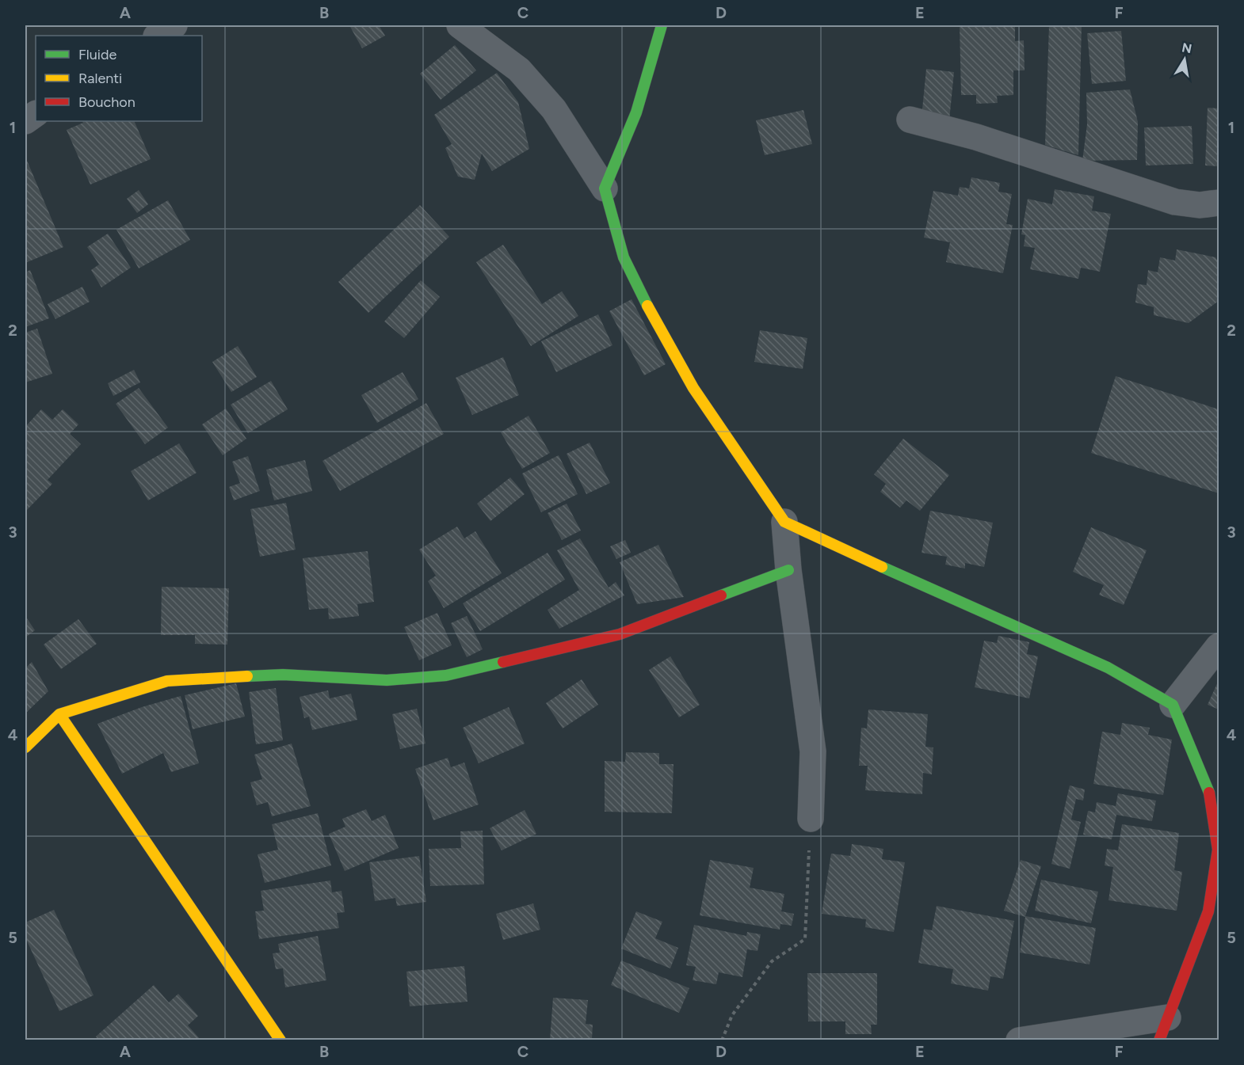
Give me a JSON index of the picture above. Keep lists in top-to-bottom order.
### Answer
{
  "legend": ["Fluide", "Ralenti", "Bouchon"],
  "north": "top",
  "grid": {
    "columns": [
      "A",
      "B",
      "C",
      "D",
      "E",
      "F"
    ],
    "rows": [
      "1",
      "2",
      "3",
      "4",
      "5"
    ]
  }
}
